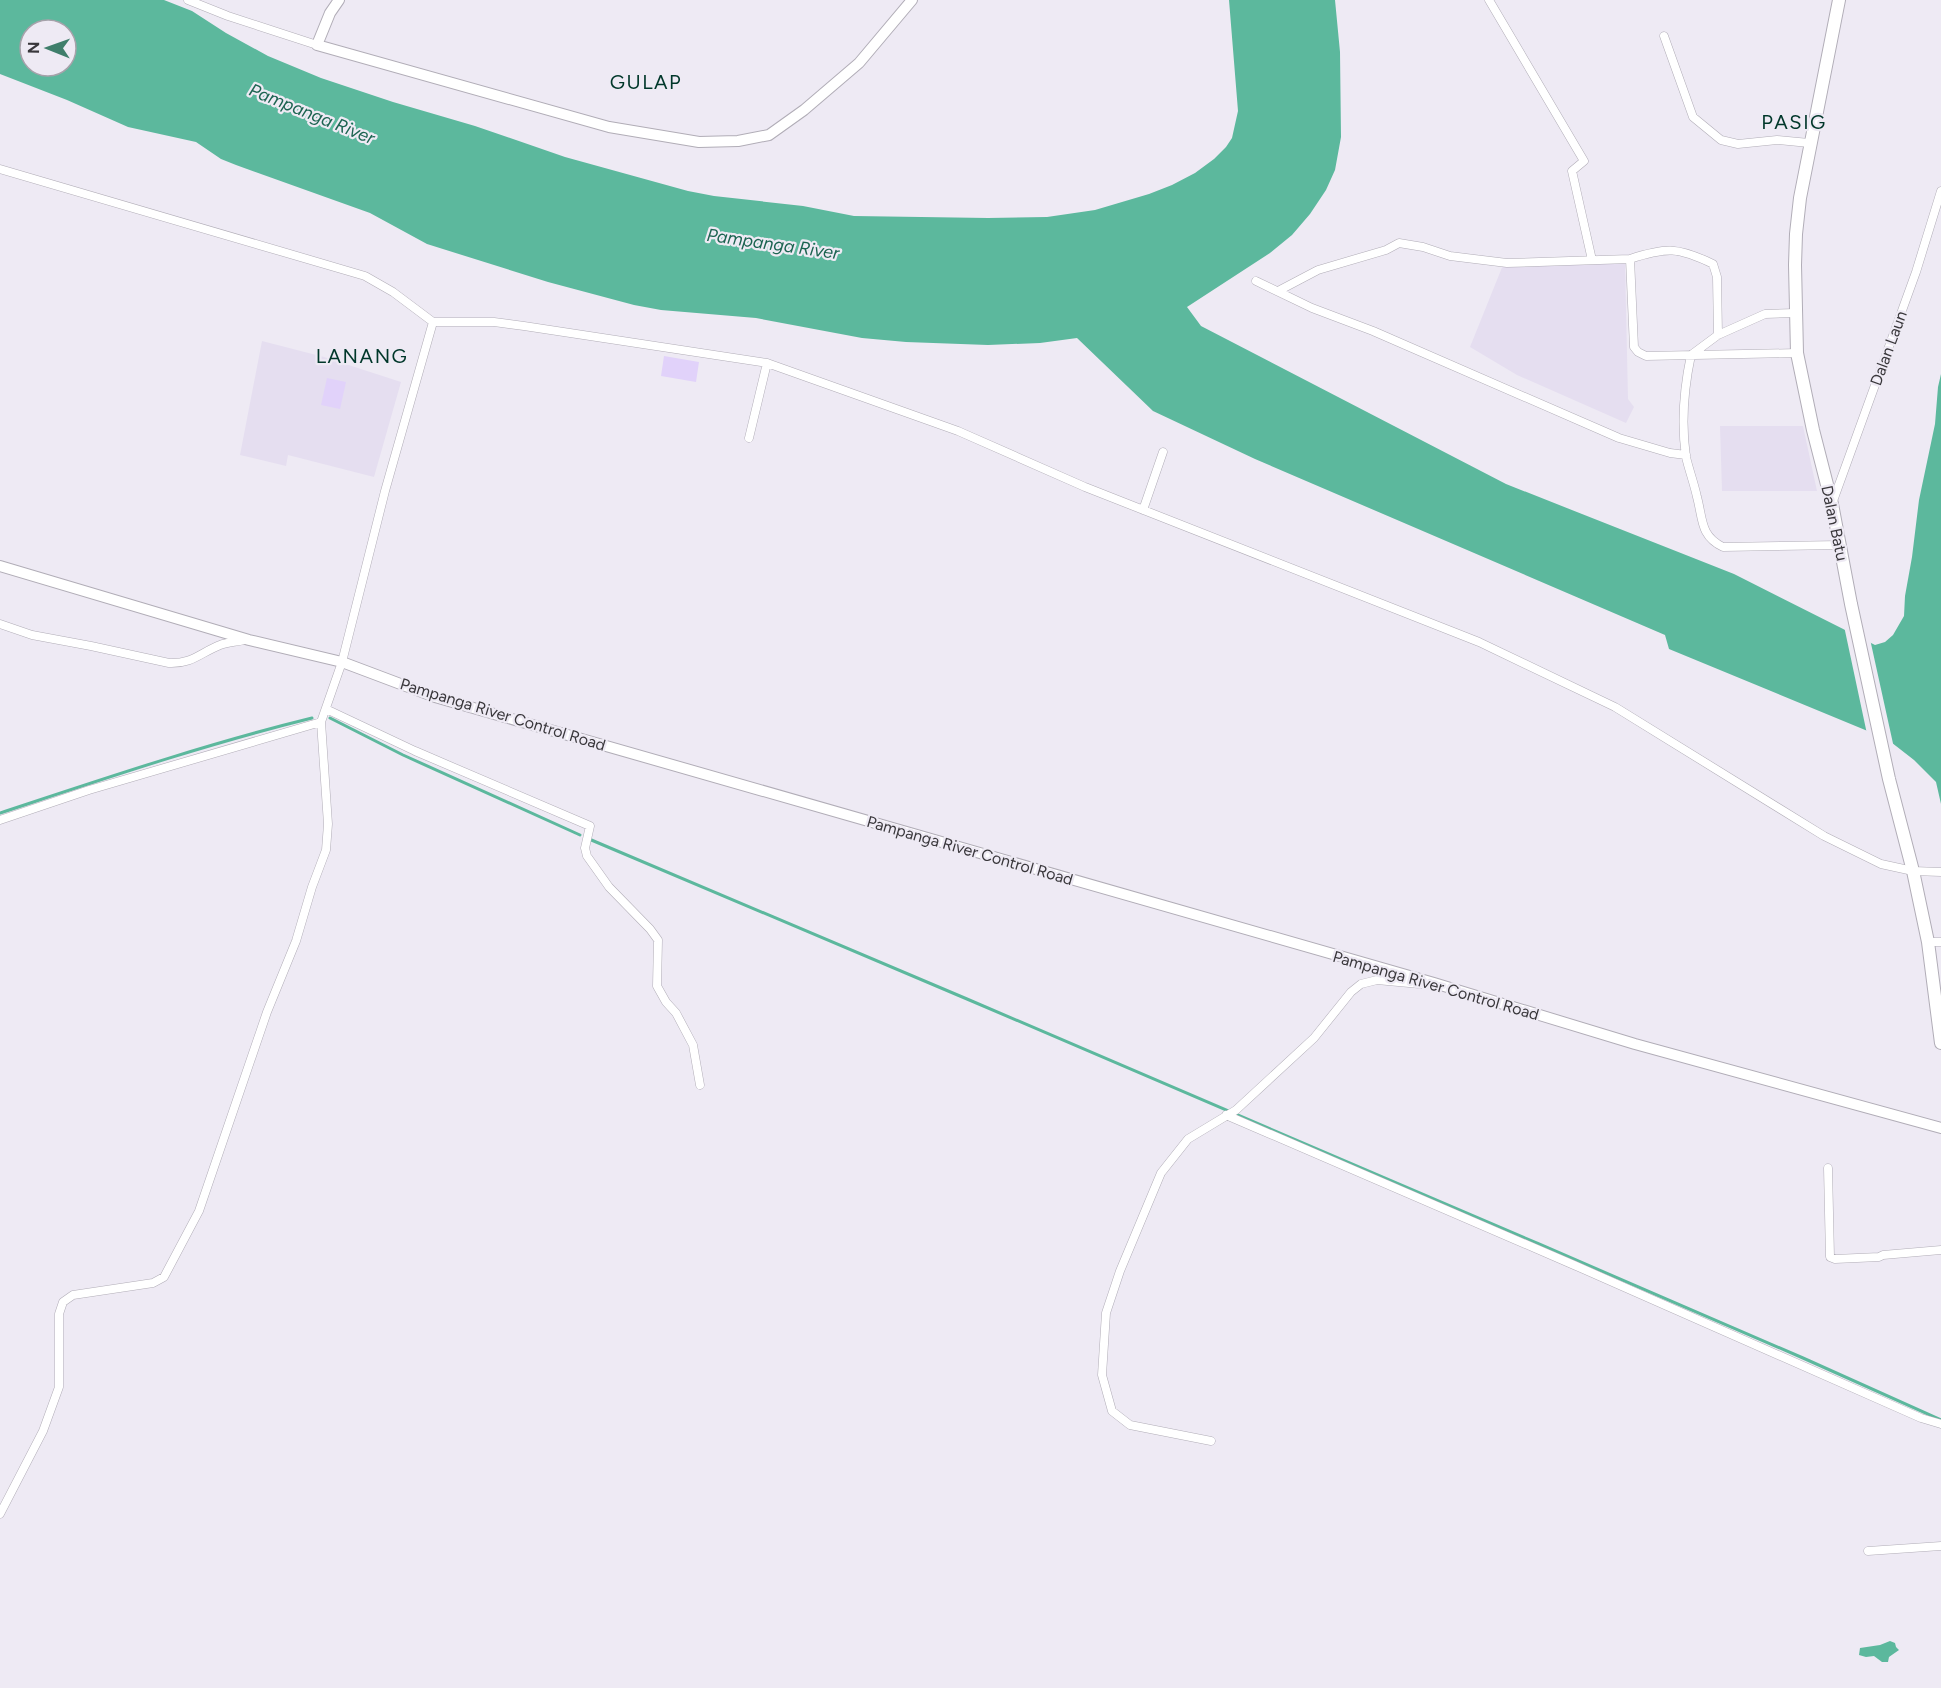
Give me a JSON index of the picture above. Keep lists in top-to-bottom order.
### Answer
{
  "streets": {
    "main road": ["Dalan Batu", "Pampanga River Control Road"],
    "street": ["Dalan Laun"]
  },
  "crossings": [
    ["Dalan Laun", "Dalan Batu"]
  ],
  "districts": ["GULAP", "PASIG", "LANANG"],
  "water": ["Pampanga River"],
  "north": "left"
}
